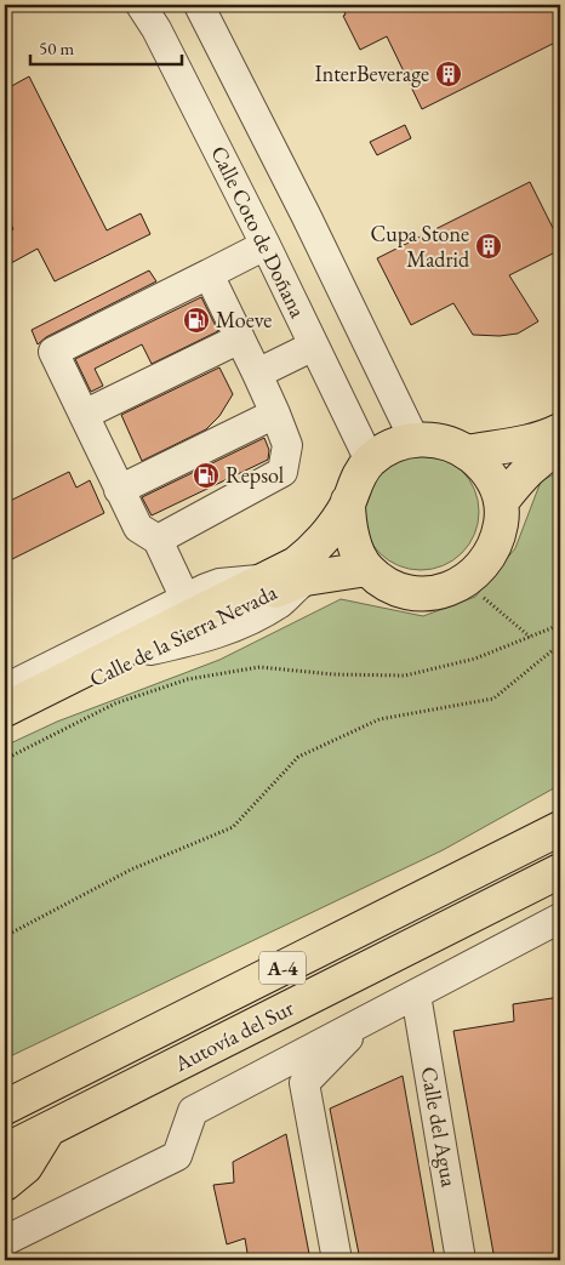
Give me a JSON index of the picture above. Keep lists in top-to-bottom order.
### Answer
{
  "streets": {
    "main road": ["Calle de la Sierra Nevada", "A-4", "Autovía del Sur"],
    "street": ["Calle Coto de Doñana", "Calle del Agua"]
  },
  "crossings": [
    ["Calle Coto de Doñana", "Calle de la Sierra Nevada"]
  ],
  "places": {
    "building": ["InterBeverage", "Cupa Stone Madrid"],
    "fuel station": ["Moeve", "Repsol"]
  },
  "scale_bar": "50 m"
}
